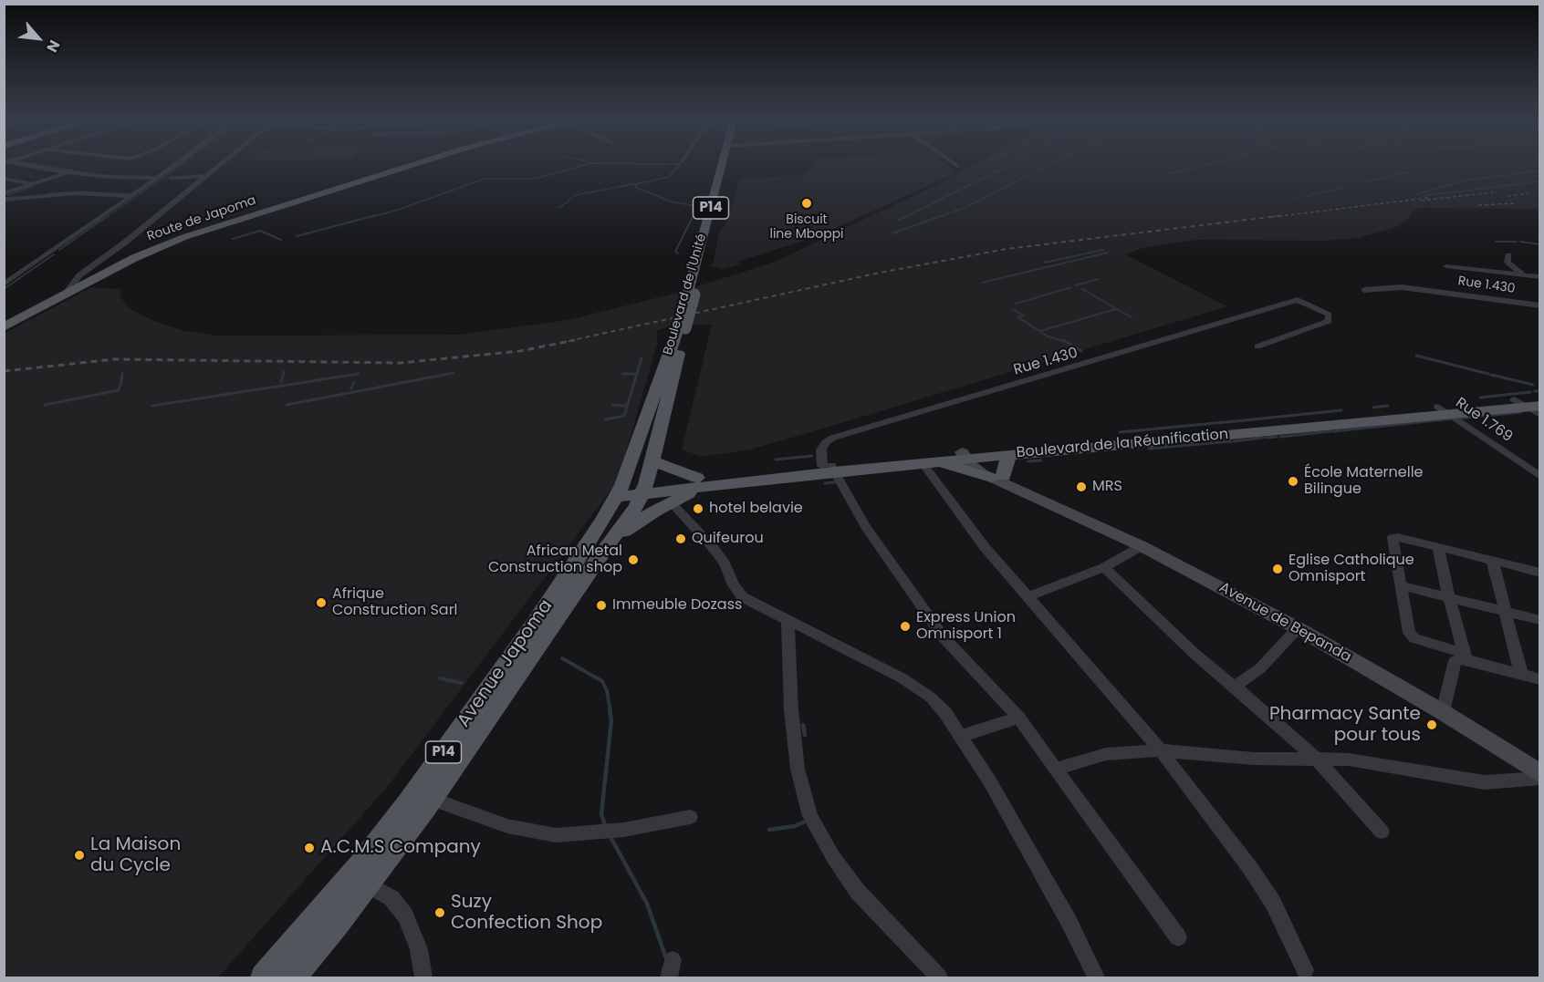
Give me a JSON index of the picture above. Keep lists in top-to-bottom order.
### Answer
{
  "streets": {
    "main road": [
      "P14",
      "Route de Japoma",
      "Boulevard de l'Unité",
      "Boulevard de la Réunification",
      "Avenue de Bepanda",
      "Avenue Japoma"
    ],
    "street": ["Rue 1.430", "Rue 1.769"]
  },
  "crossings": [
    ["Rue 1.430", "Boulevard de la Réunification"],
    ["Boulevard de l'Unité", "Boulevard de la Réunification"],
    ["Boulevard de l'Unité", "Avenue Japoma"],
    ["Rue 1.769", "Boulevard de la Réunification"],
    ["Boulevard de la Réunification", "Avenue de Bepanda"],
    ["Boulevard de la Réunification", "Avenue Japoma"]
  ],
  "places": [
    "Biscuit line Mboppi",
    "École Maternelle Bilingue",
    "MRS",
    "hotel belavie",
    "Quifeurou",
    "African Metal Construction shop",
    "Eglise Catholique Omnisport",
    "Afrique Construction Sarl",
    "Immeuble Dozass",
    "Express Union Omnisport 1",
    "Pharmacy Sante pour tous",
    "A.C.M.S Company",
    "La Maison du Cycle",
    "Suzy Confection Shop"
  ],
  "north": "bottom right"
}
